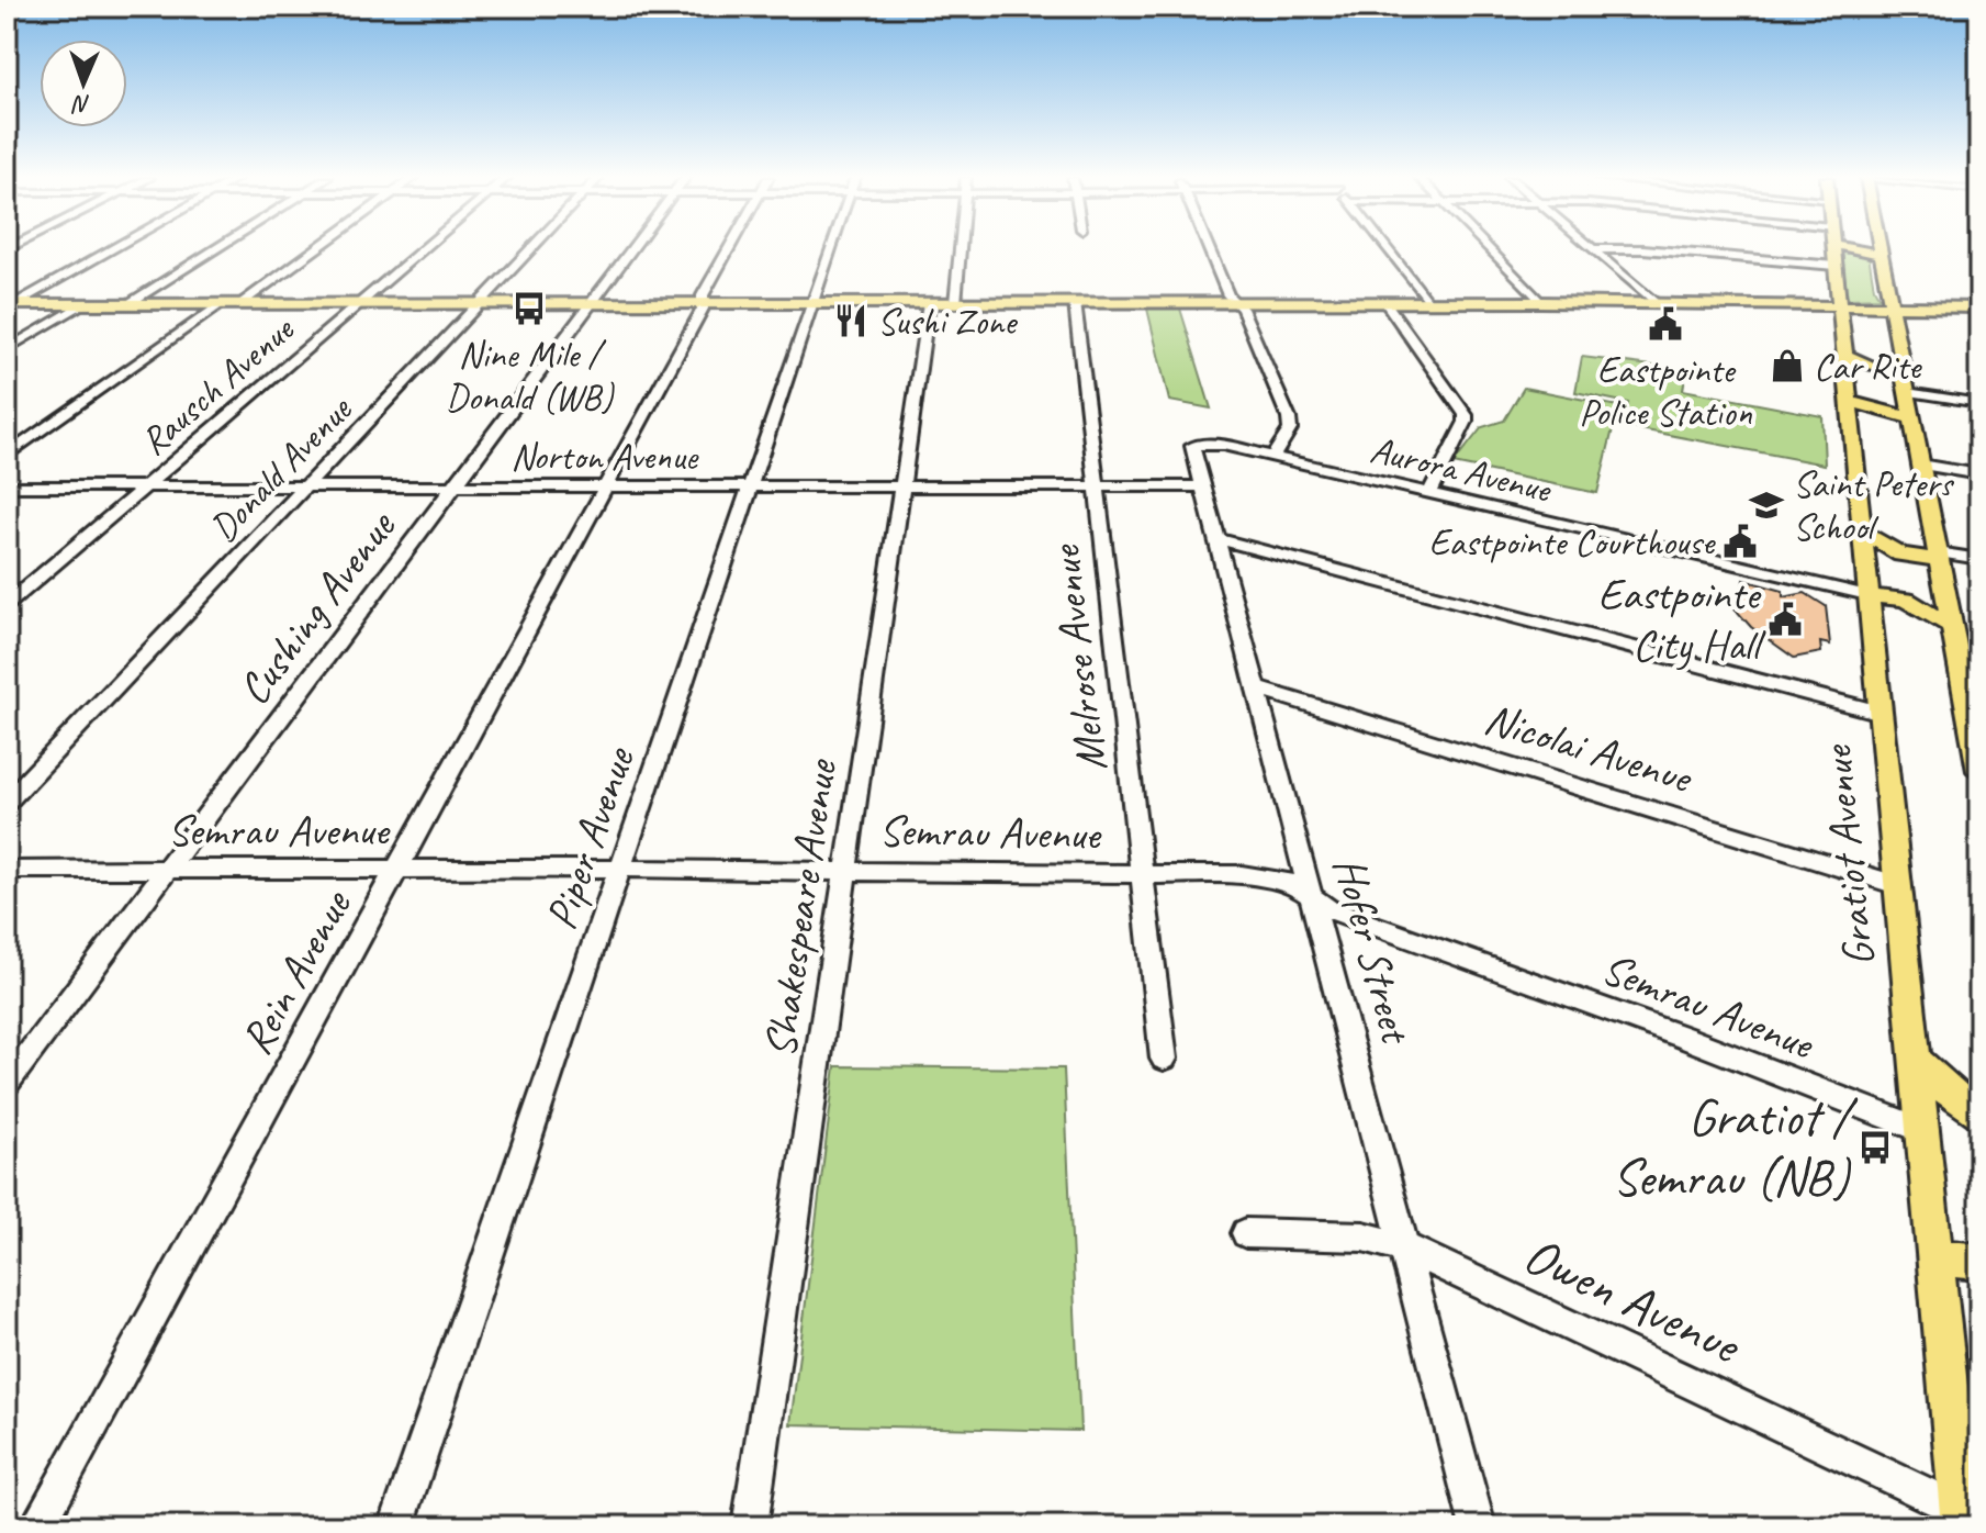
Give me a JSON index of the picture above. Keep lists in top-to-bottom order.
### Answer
{
  "streets": {
    "main road": ["Gratiot Avenue"],
    "street": [
      "Rausch Avenue",
      "Norton Avenue",
      "Donald Avenue",
      "Aurora Avenue",
      "Cushing Avenue",
      "Melrose Avenue",
      "Nicolai Avenue",
      "Semrau Avenue",
      "Piper Avenue",
      "Shakespeare Avenue",
      "Hofer Street",
      "Rein Avenue",
      "Owen Avenue"
    ]
  },
  "crossings": [
    ["Rausch Avenue", "Norton Avenue"],
    ["Norton Avenue", "Donald Avenue"],
    ["Norton Avenue", "Cushing Avenue"],
    ["Norton Avenue", "Melrose Avenue"],
    ["Norton Avenue", "Piper Avenue"],
    ["Norton Avenue", "Shakespeare Avenue"],
    ["Norton Avenue", "Hofer Street"],
    ["Norton Avenue", "Rein Avenue"],
    ["Aurora Avenue", "Gratiot Avenue"],
    ["Aurora Avenue", "Hofer Street"],
    ["Cushing Avenue", "Semrau Avenue"],
    ["Melrose Avenue", "Semrau Avenue"],
    ["Nicolai Avenue", "Gratiot Avenue"],
    ["Nicolai Avenue", "Hofer Street"],
    ["Semrau Avenue", "Piper Avenue"],
    ["Semrau Avenue", "Gratiot Avenue"],
    ["Semrau Avenue", "Shakespeare Avenue"],
    ["Semrau Avenue", "Hofer Street"],
    ["Semrau Avenue", "Rein Avenue"],
    ["Gratiot Avenue", "Owen Avenue"],
    ["Hofer Street", "Owen Avenue"]
  ],
  "places": {
    "bus stop": ["Nine Mile / Donald (WB)", "Gratiot / Semrau (NB)"],
    "restaurant": ["Sushi Zone"],
    "public building": ["Eastpointe Police Station", "Eastpointe Courthouse", "Eastpointe City Hall"],
    "shop": ["Car Rite"],
    "school or university": ["Saint Peters School"]
  },
  "north": "bottom"
}
